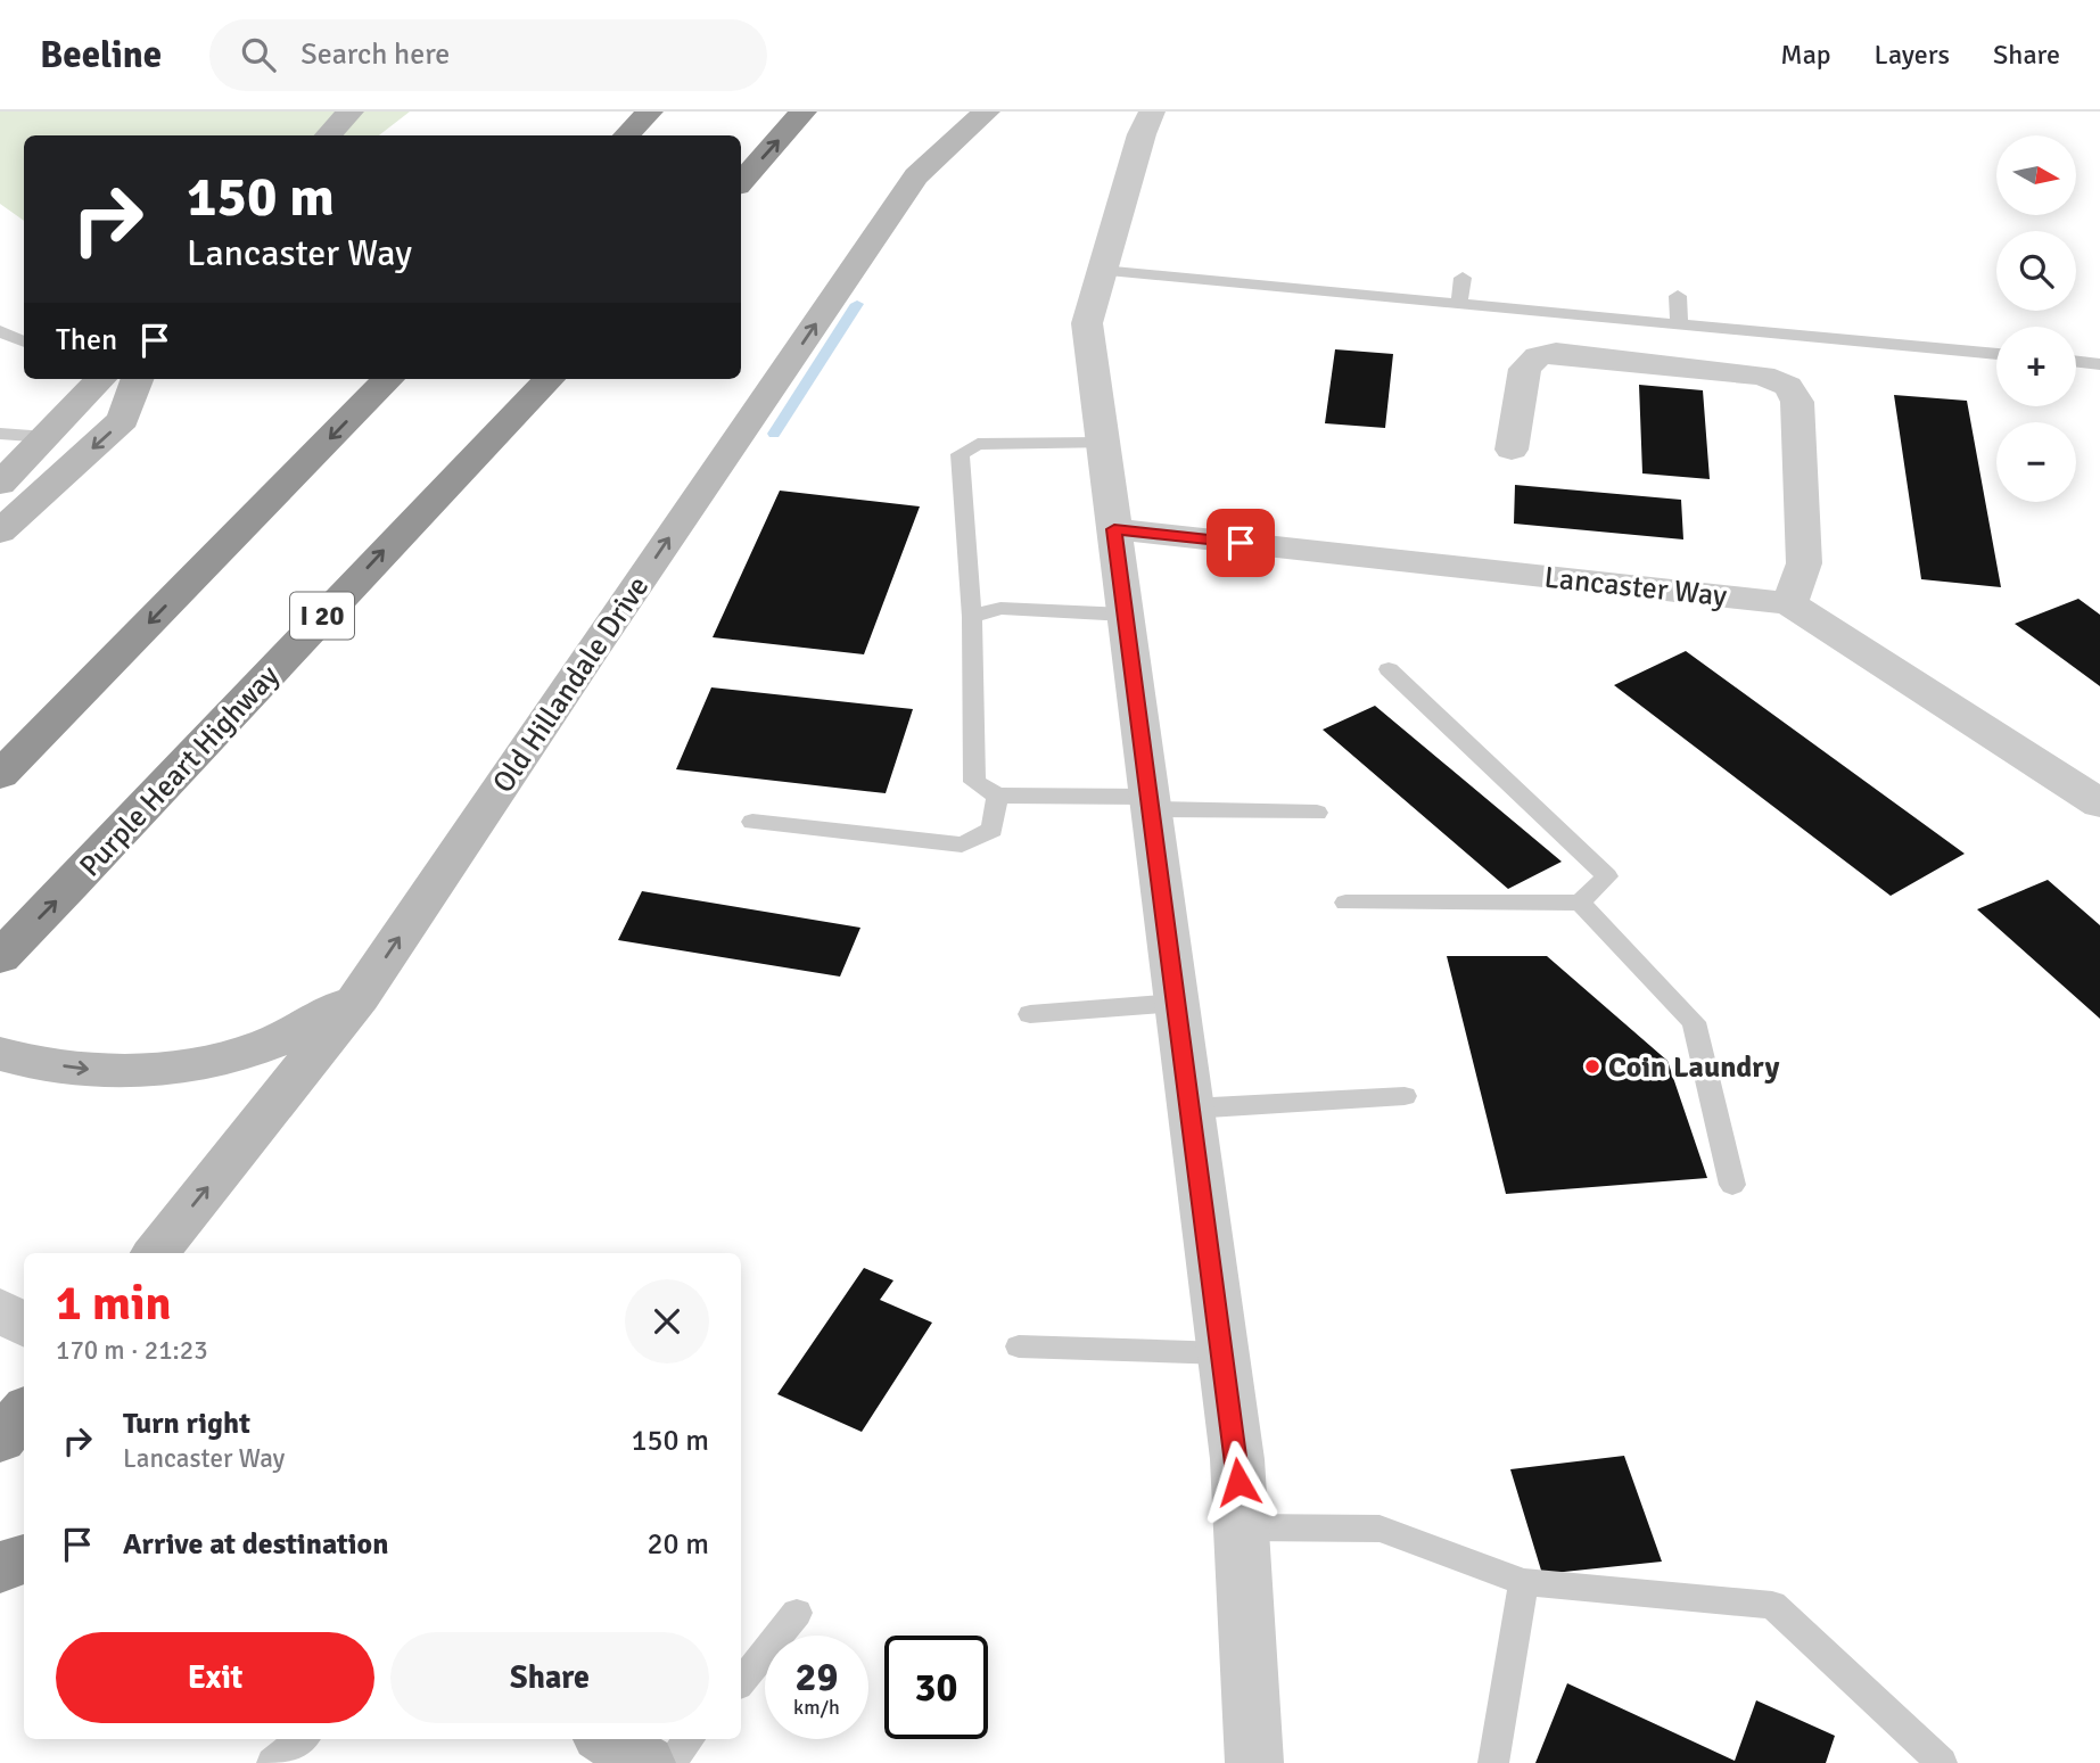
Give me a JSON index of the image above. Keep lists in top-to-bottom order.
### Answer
{
  "streets": {
    "highway": ["I 20", "Purple Heart Highway"],
    "main road": ["Old Hillandale Drive"],
    "street": ["Lancaster Way"]
  },
  "one_way": ["Old Hillandale Drive"],
  "places": ["Coin Laundry"],
  "north": "right",
  "page": {
    "header": "Beeline",
    "search": "Search here",
    "nav": ["Map", "Layers", "Share"],
    "map_buttons": ["+", "−"],
    "turn": ["150 m", "Lancaster Way"],
    "then": "Then",
    "heading": ["1 min", "170 m · 21:23"],
    "list": [
      {
        "name": "Turn right",
        "note": "Lancaster Way",
        "value": "150 m"
      },
      {
        "name": "Arrive at destination",
        "value": "20 m"
      }
    ],
    "buttons": ["Exit", "Share"],
    "speed": "29 km/h",
    "limit": "30"
  }
}
